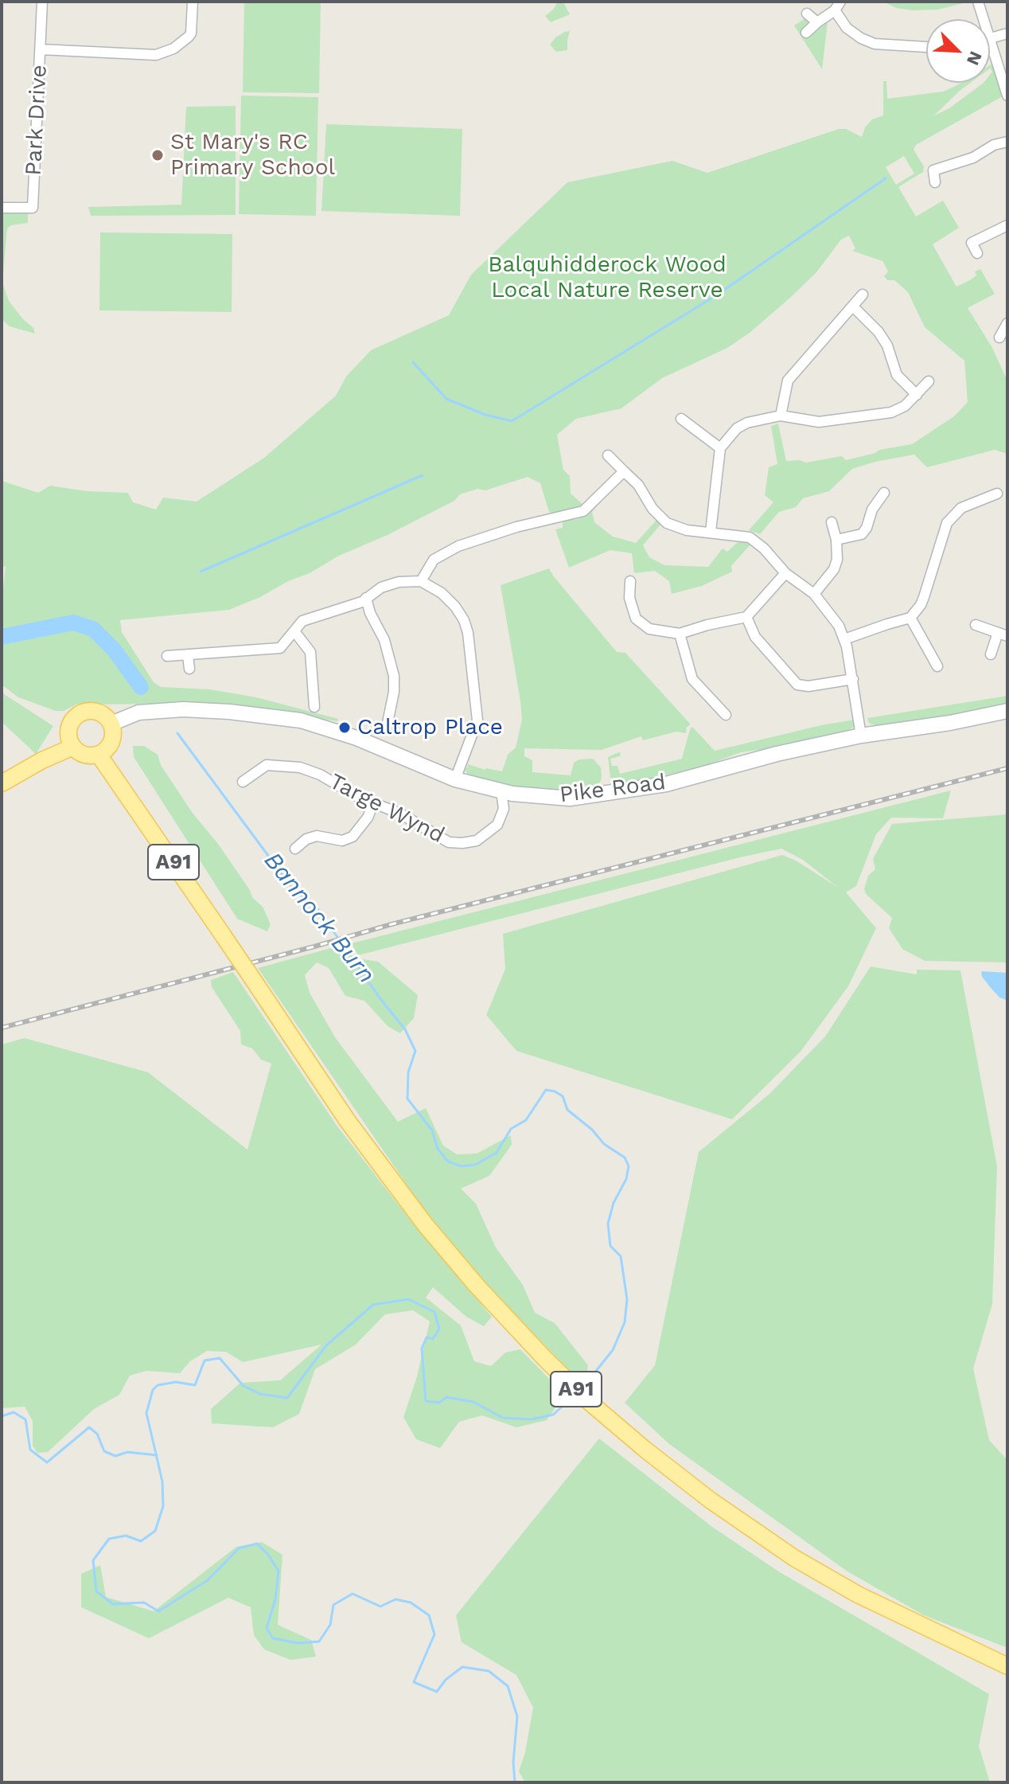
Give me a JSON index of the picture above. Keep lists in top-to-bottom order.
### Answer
{
  "streets": {
    "main road": ["A91"],
    "street": ["Park Drive", "Pike Road", "Targe Wynd"]
  },
  "crossings": [
    ["Pike Road", "Targe Wynd"],
    ["Pike Road", "A91"]
  ],
  "water": ["Bannock Burn"],
  "parks": ["Balquhidderock Wood Local Nature Reserve"],
  "places": ["St Mary's RC Primary School", "Caltrop Place"],
  "north": "bottom right"
}
